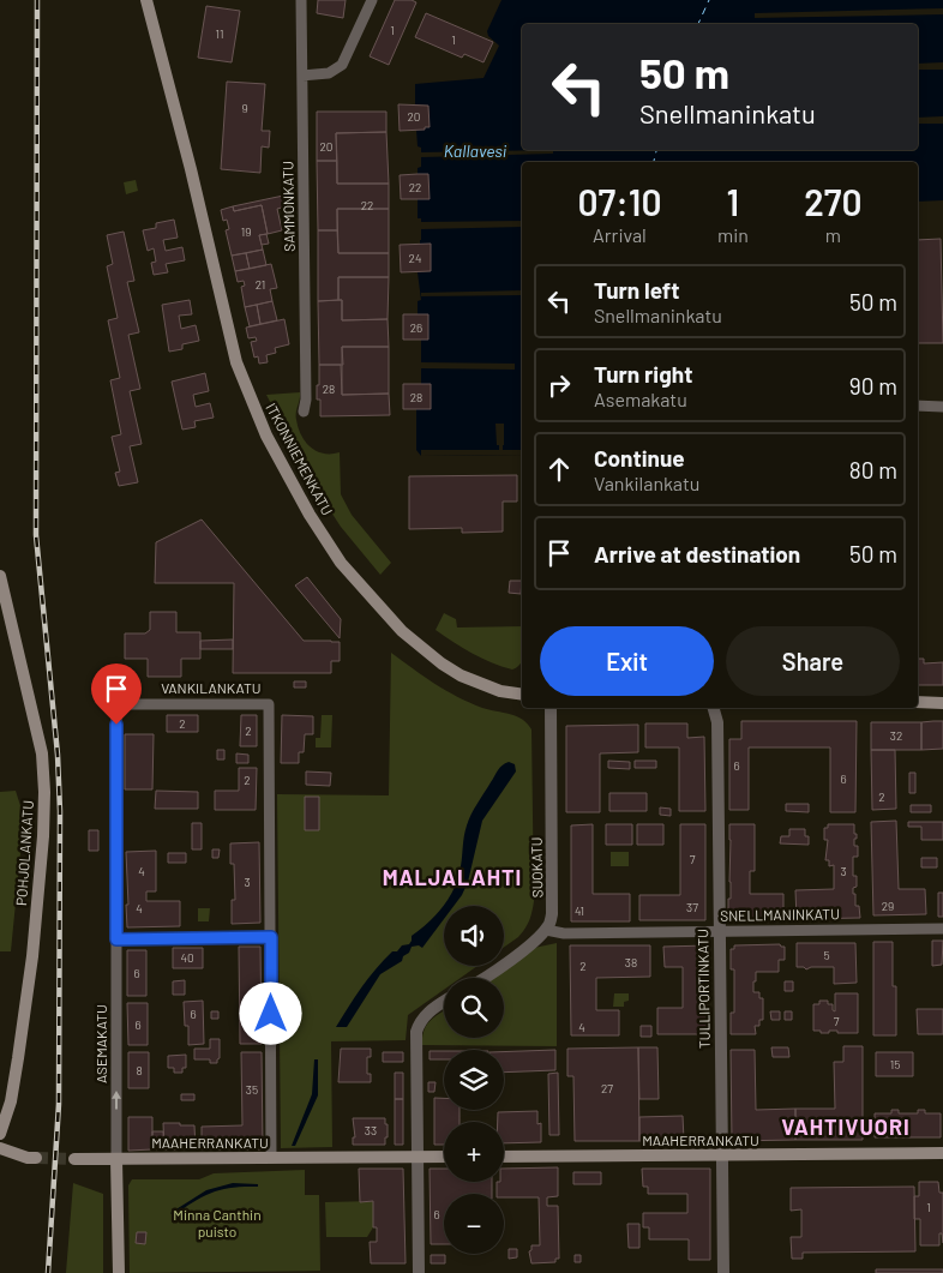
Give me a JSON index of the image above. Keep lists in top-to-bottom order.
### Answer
{
  "streets": {
    "main road": [
      "ITKONNIEMENKATU",
      "POHJOLANKATU",
      "ASEMAKATU",
      "MAAHERRANKATU"
    ],
    "street": [
      "SAMMONKATU",
      "VANKILANKATU",
      "SUOKATU",
      "SNELLMANINKATU",
      "TULLIPORTINKATU"
    ]
  },
  "crossings": [
    ["VANKILANKATU", "ASEMAKATU"],
    ["SUOKATU", "SNELLMANINKATU"],
    ["SNELLMANINKATU", "TULLIPORTINKATU"],
    ["TULLIPORTINKATU", "MAAHERRANKATU"],
    ["ASEMAKATU", "MAAHERRANKATU"]
  ],
  "one_way": ["ASEMAKATU"],
  "districts": ["MALJALAHTI", "VAHTIVUORI"],
  "water": ["Kallavesi"],
  "parks": ["Minna Canthin puisto"],
  "house_numbers": [
    "1",
    "11",
    "1",
    "9",
    "20",
    "20",
    "22",
    "22",
    "19",
    "24",
    "21",
    "26",
    "28",
    "28",
    "2",
    "2",
    "32",
    "6",
    "6",
    "2",
    "2",
    "7",
    "4",
    "3",
    "3",
    "29",
    "37",
    "4",
    "41",
    "5",
    "40",
    "38",
    "2",
    "6",
    "6",
    "7",
    "6",
    "4",
    "15",
    "8",
    "27",
    "35",
    "33",
    "1",
    "6"
  ],
  "page": {
    "turn": ["50 m", "Snellmaninkatu"],
    "eta": [
      "07:10",
      "Arrival",
      "1",
      "min",
      "270",
      "m"
    ],
    "list": [
      {
        "name": "Turn left",
        "note": "Snellmaninkatu",
        "value": "50 m"
      },
      {
        "name": "Turn right",
        "note": "Asemakatu",
        "value": "90 m"
      },
      {
        "name": "Continue",
        "note": "Vankilankatu",
        "value": "80 m"
      },
      {
        "name": "Arrive at destination",
        "value": "50 m"
      }
    ],
    "buttons": ["Exit", "Share"],
    "map_buttons": ["+", "−"]
  }
}
